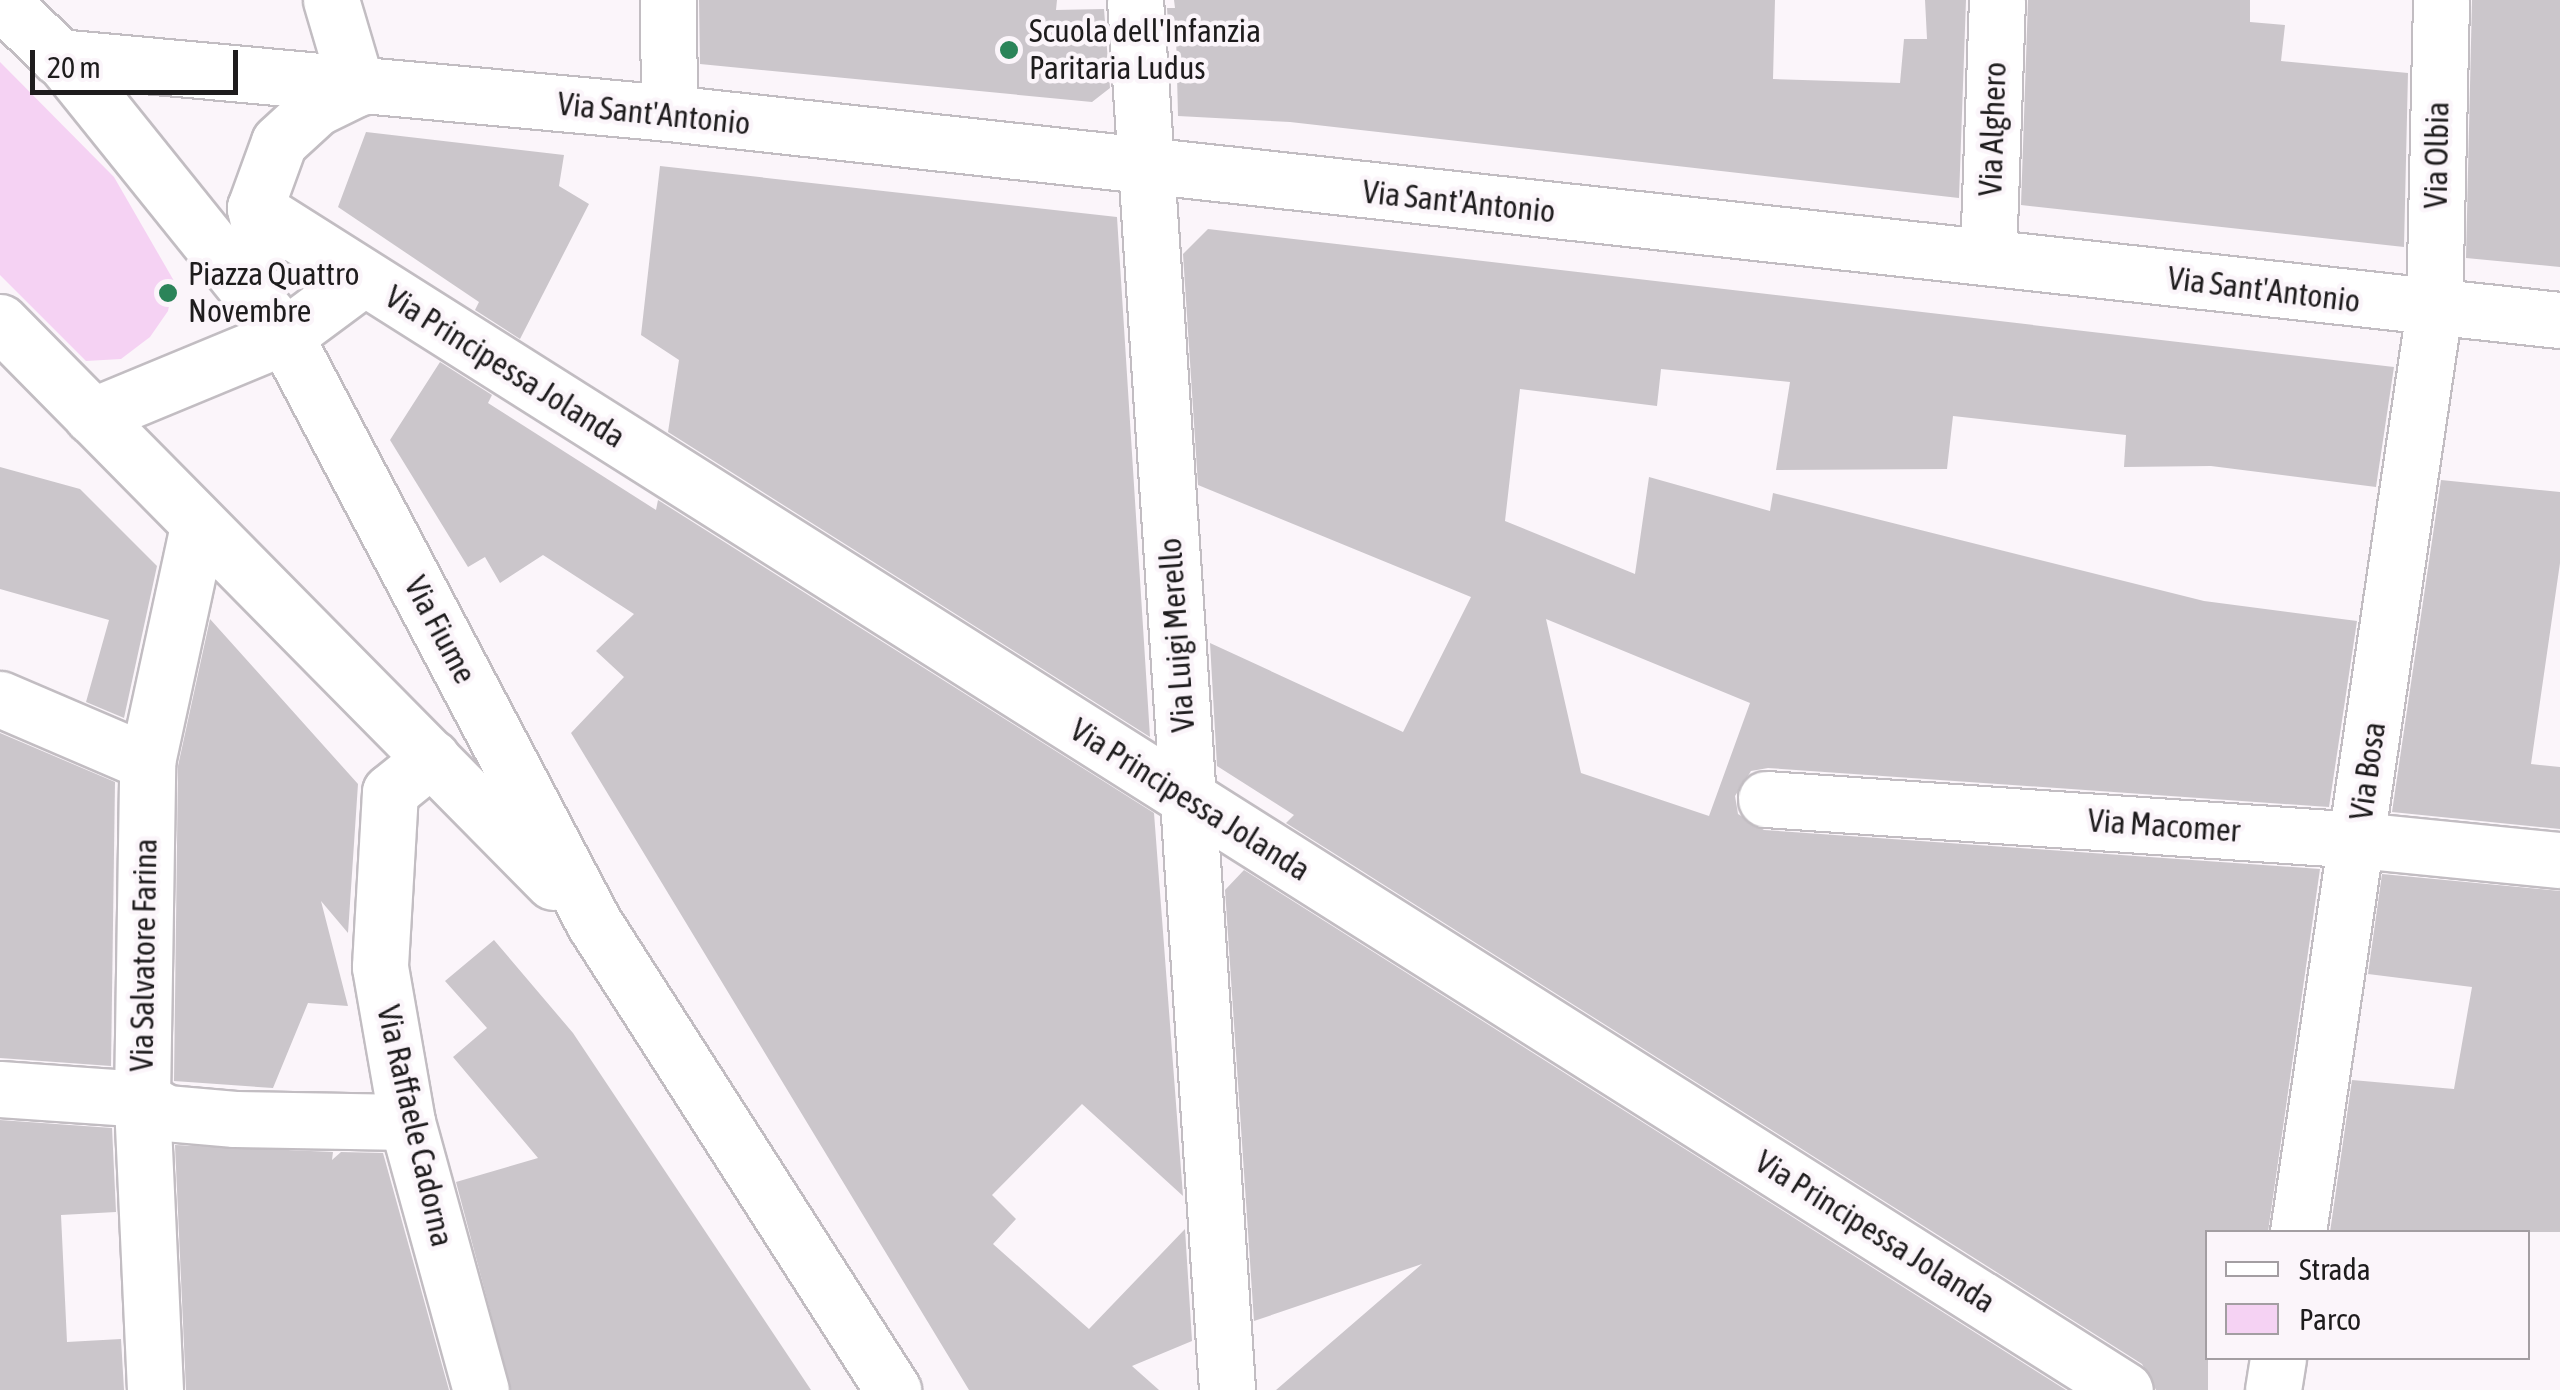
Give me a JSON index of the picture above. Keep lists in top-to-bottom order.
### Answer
{
  "streets": {
    "street": [
      "Via Sant'Antonio",
      "Via Alghero",
      "Via Olbia",
      "Via Principessa Jolanda",
      "Via Fiume",
      "Via Luigi Merello",
      "Via Bosa",
      "Via Macomer",
      "Via Salvatore Farina",
      "Via Raffaele Cadorna"
    ]
  },
  "crossings": [
    ["Via Sant'Antonio", "Via Alghero"],
    ["Via Sant'Antonio", "Via Olbia"],
    ["Via Sant'Antonio", "Via Luigi Merello"],
    ["Via Sant'Antonio", "Via Bosa"],
    ["Via Olbia", "Via Bosa"],
    ["Via Principessa Jolanda", "Via Luigi Merello"],
    ["Via Fiume", "Via Salvatore Farina"],
    ["Via Fiume", "Via Raffaele Cadorna"],
    ["Via Bosa", "Via Macomer"]
  ],
  "places": ["Scuola dell'Infanzia Paritaria Ludus", "Piazza Quattro Novembre"],
  "legend": ["Strada", "Parco"],
  "scale_bar": "20 m"
}
